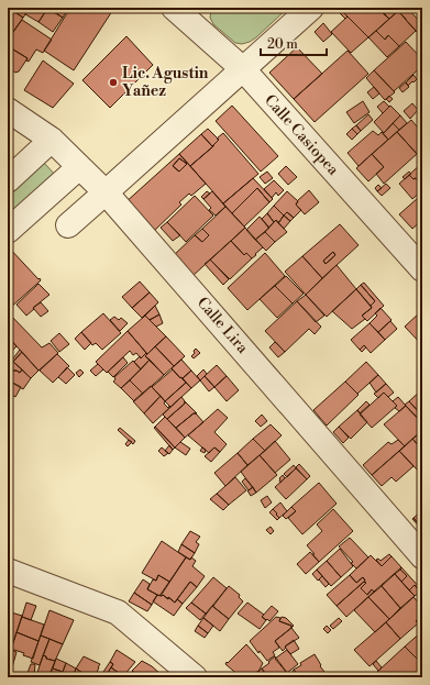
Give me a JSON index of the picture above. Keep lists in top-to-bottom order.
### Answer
{
  "streets": {
    "street": ["Calle Casiopea", "Calle Lira"]
  },
  "places": ["Lic. Agustin Yañez"],
  "scale_bar": "20 m"
}
